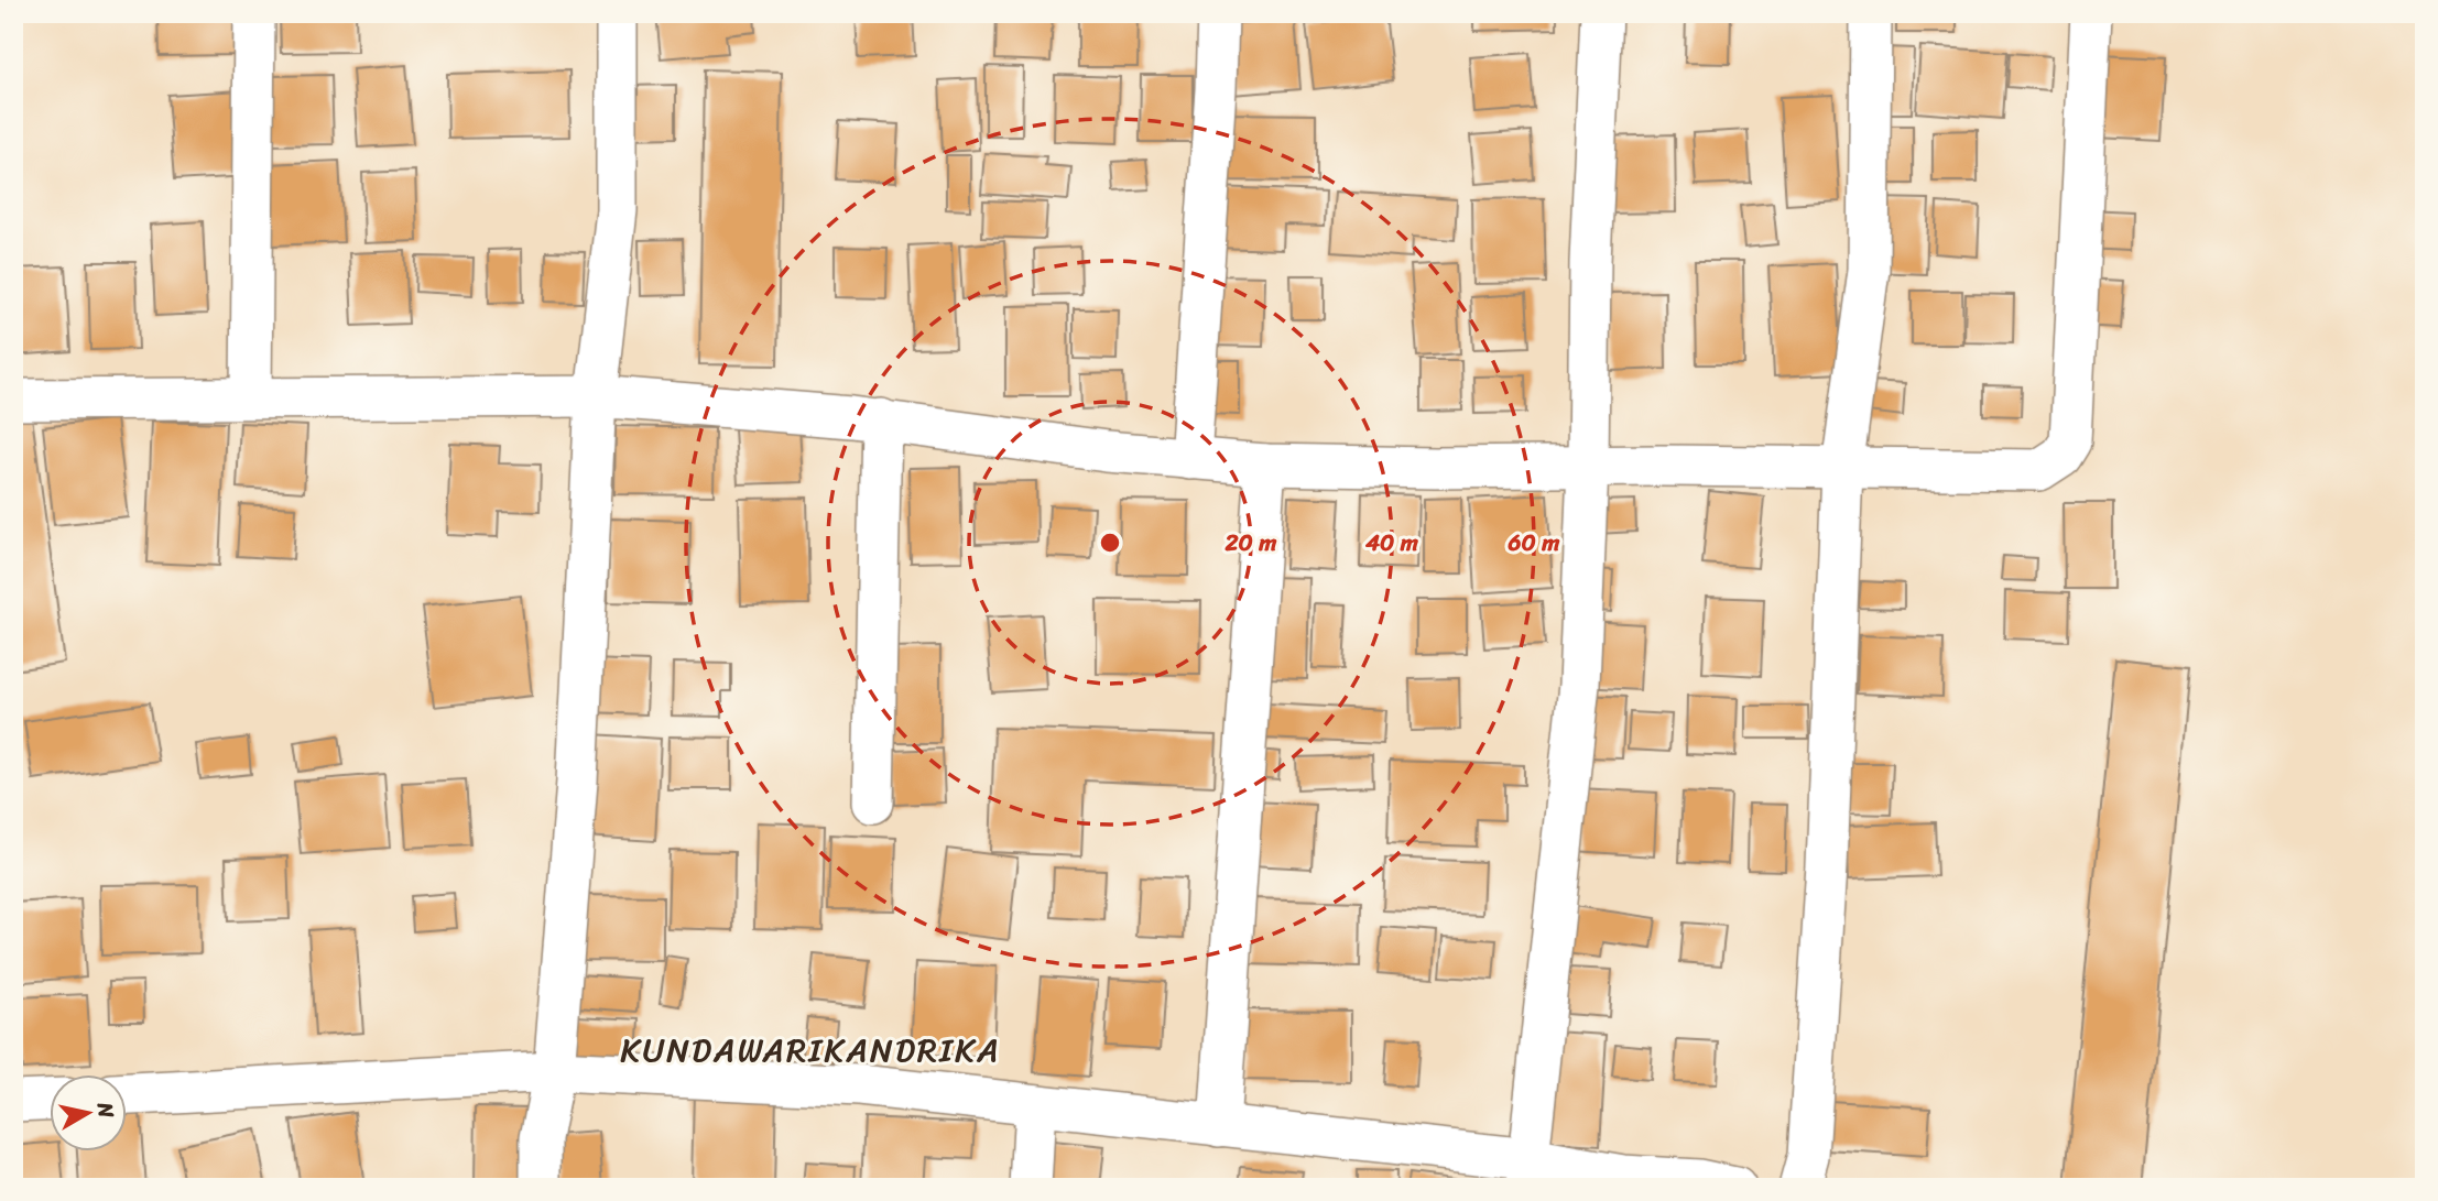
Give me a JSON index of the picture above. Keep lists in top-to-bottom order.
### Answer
{
  "districts": ["KUNDAWARIKANDRIKA"],
  "north": "right",
  "rings": ["20 m", "40 m", "60 m"]
}
